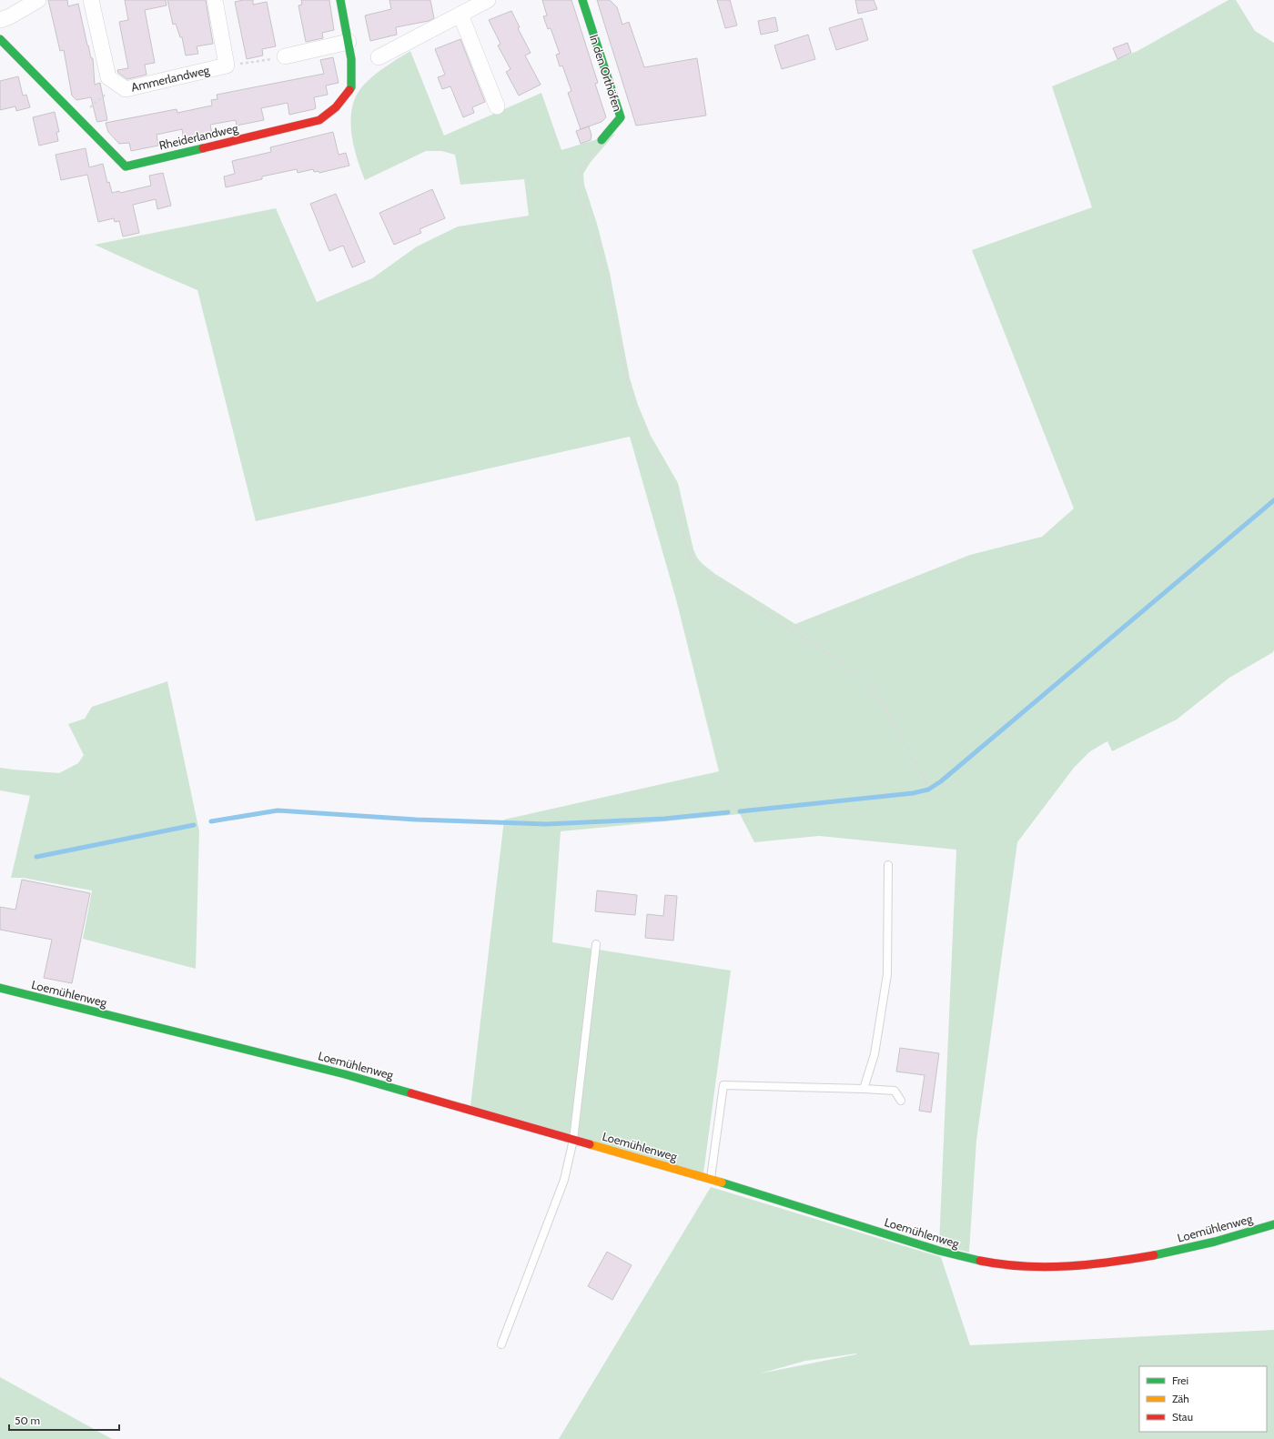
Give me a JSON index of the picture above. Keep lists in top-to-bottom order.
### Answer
{
  "streets": {
    "street": [
      "In den Orthöfen",
      "Ammerlandweg",
      "Rheiderlandweg",
      "Loemühlenweg"
    ]
  },
  "legend": ["Frei", "Zäh", "Stau"],
  "scale_bar": "50 m"
}
